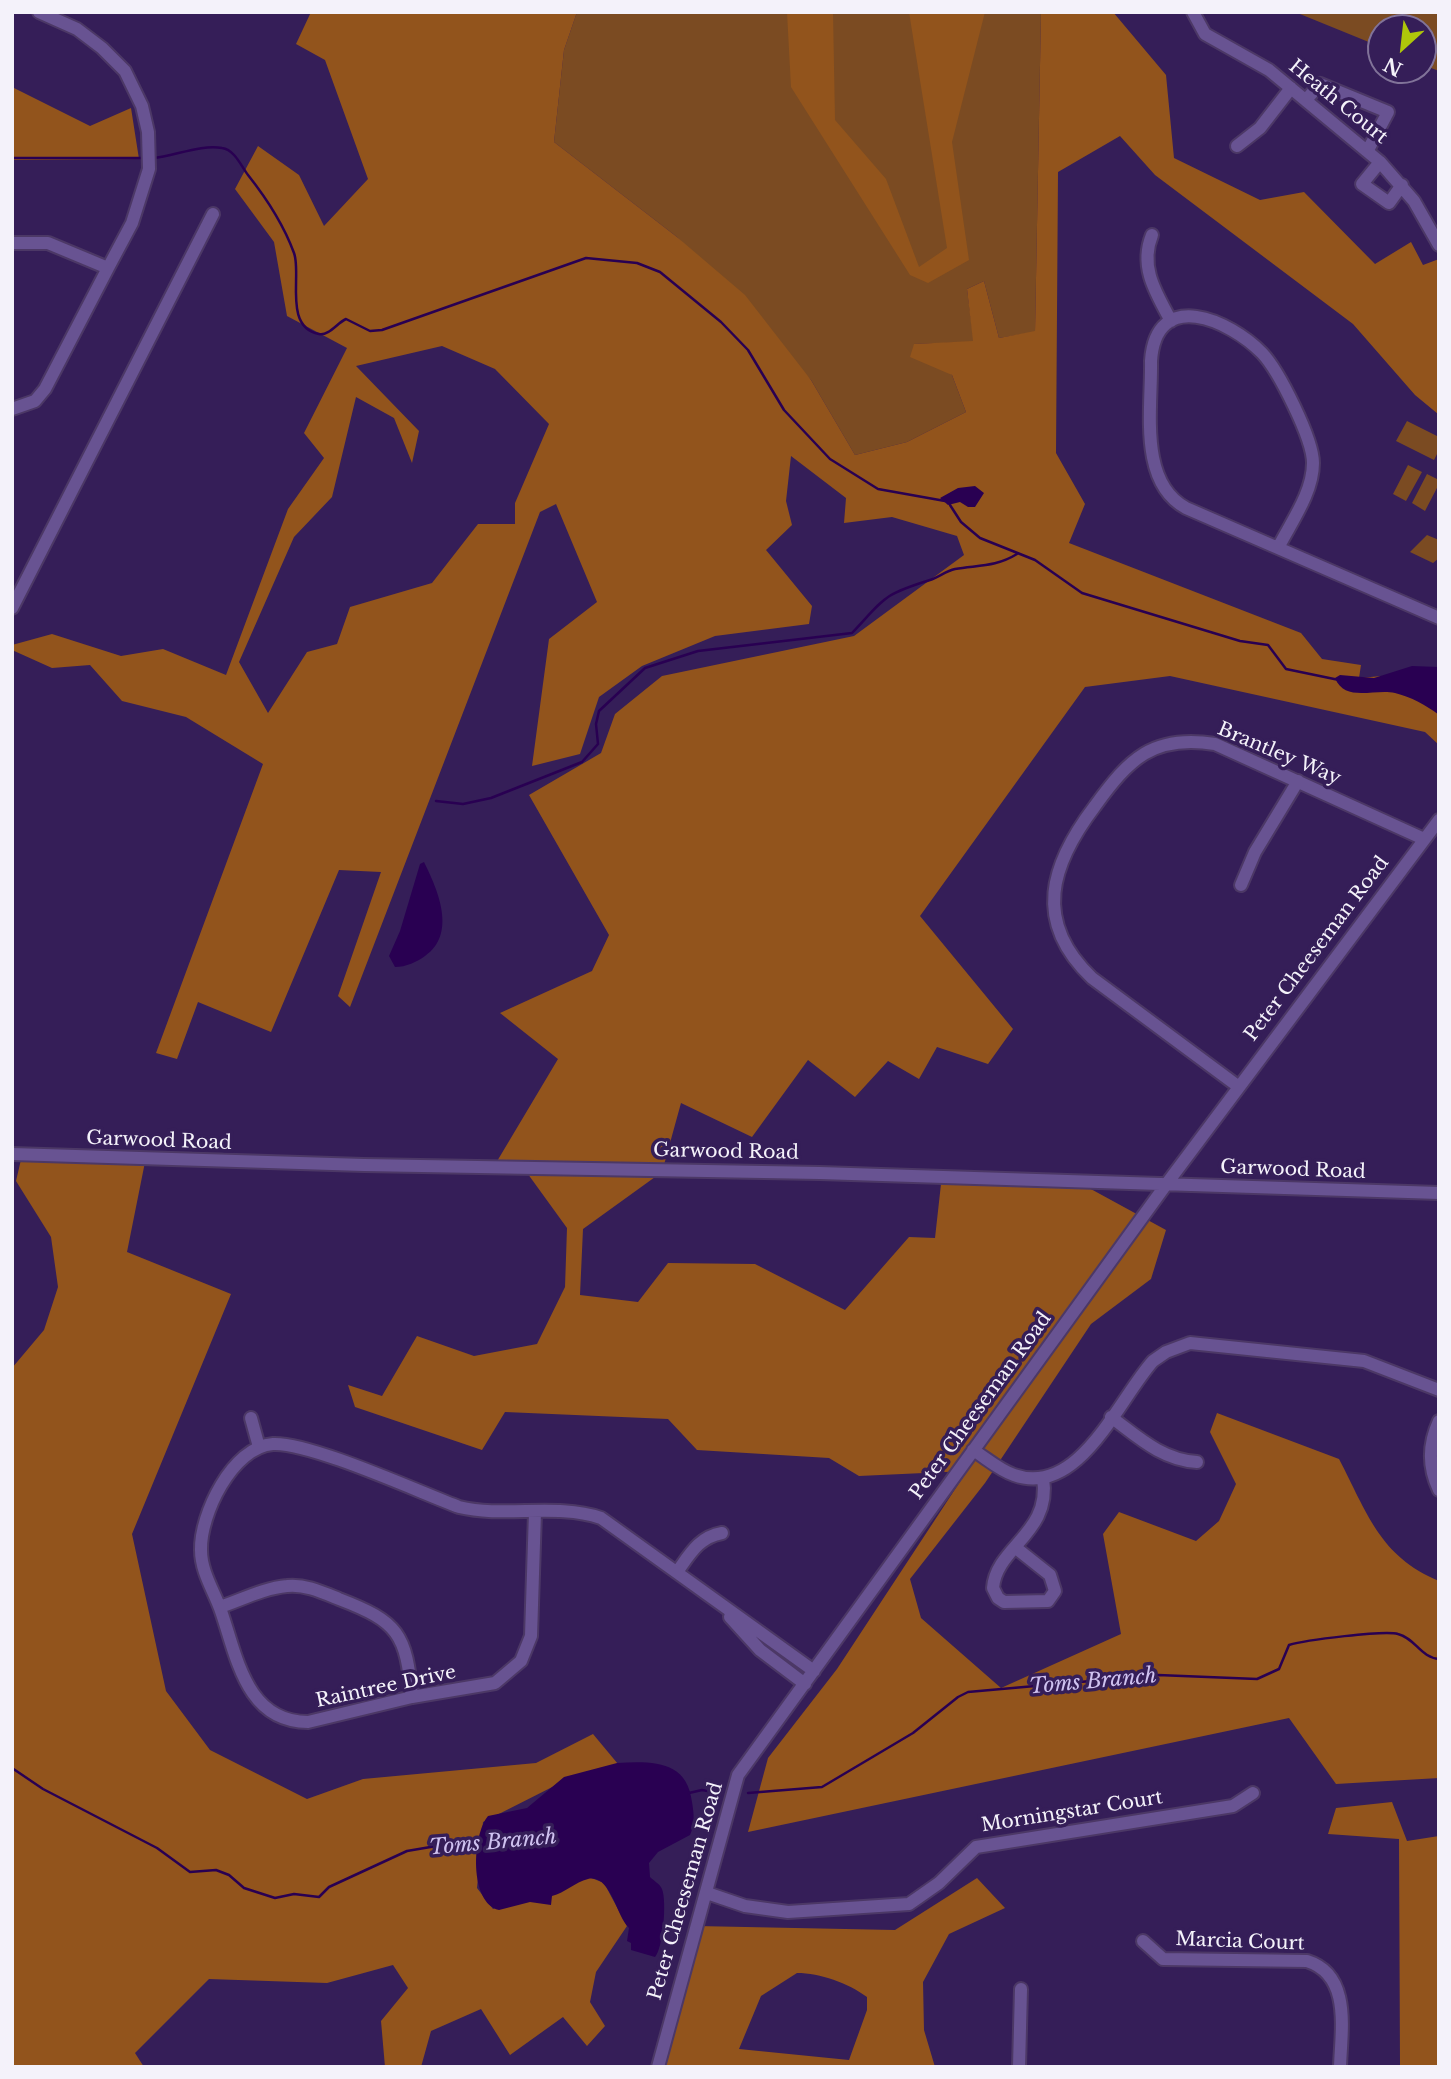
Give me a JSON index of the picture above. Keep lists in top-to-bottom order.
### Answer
{
  "streets": {
    "street": [
      "Heath Court",
      "Brantley Way",
      "Peter Cheeseman Road",
      "Garwood Road",
      "Raintree Drive",
      "Morningstar Court",
      "Marcia Court"
    ]
  },
  "crossings": [
    ["Brantley Way", "Peter Cheeseman Road"],
    ["Peter Cheeseman Road", "Garwood Road"],
    ["Peter Cheeseman Road", "Morningstar Court"]
  ],
  "water": ["Toms Branch"],
  "north": "bottom left"
}
